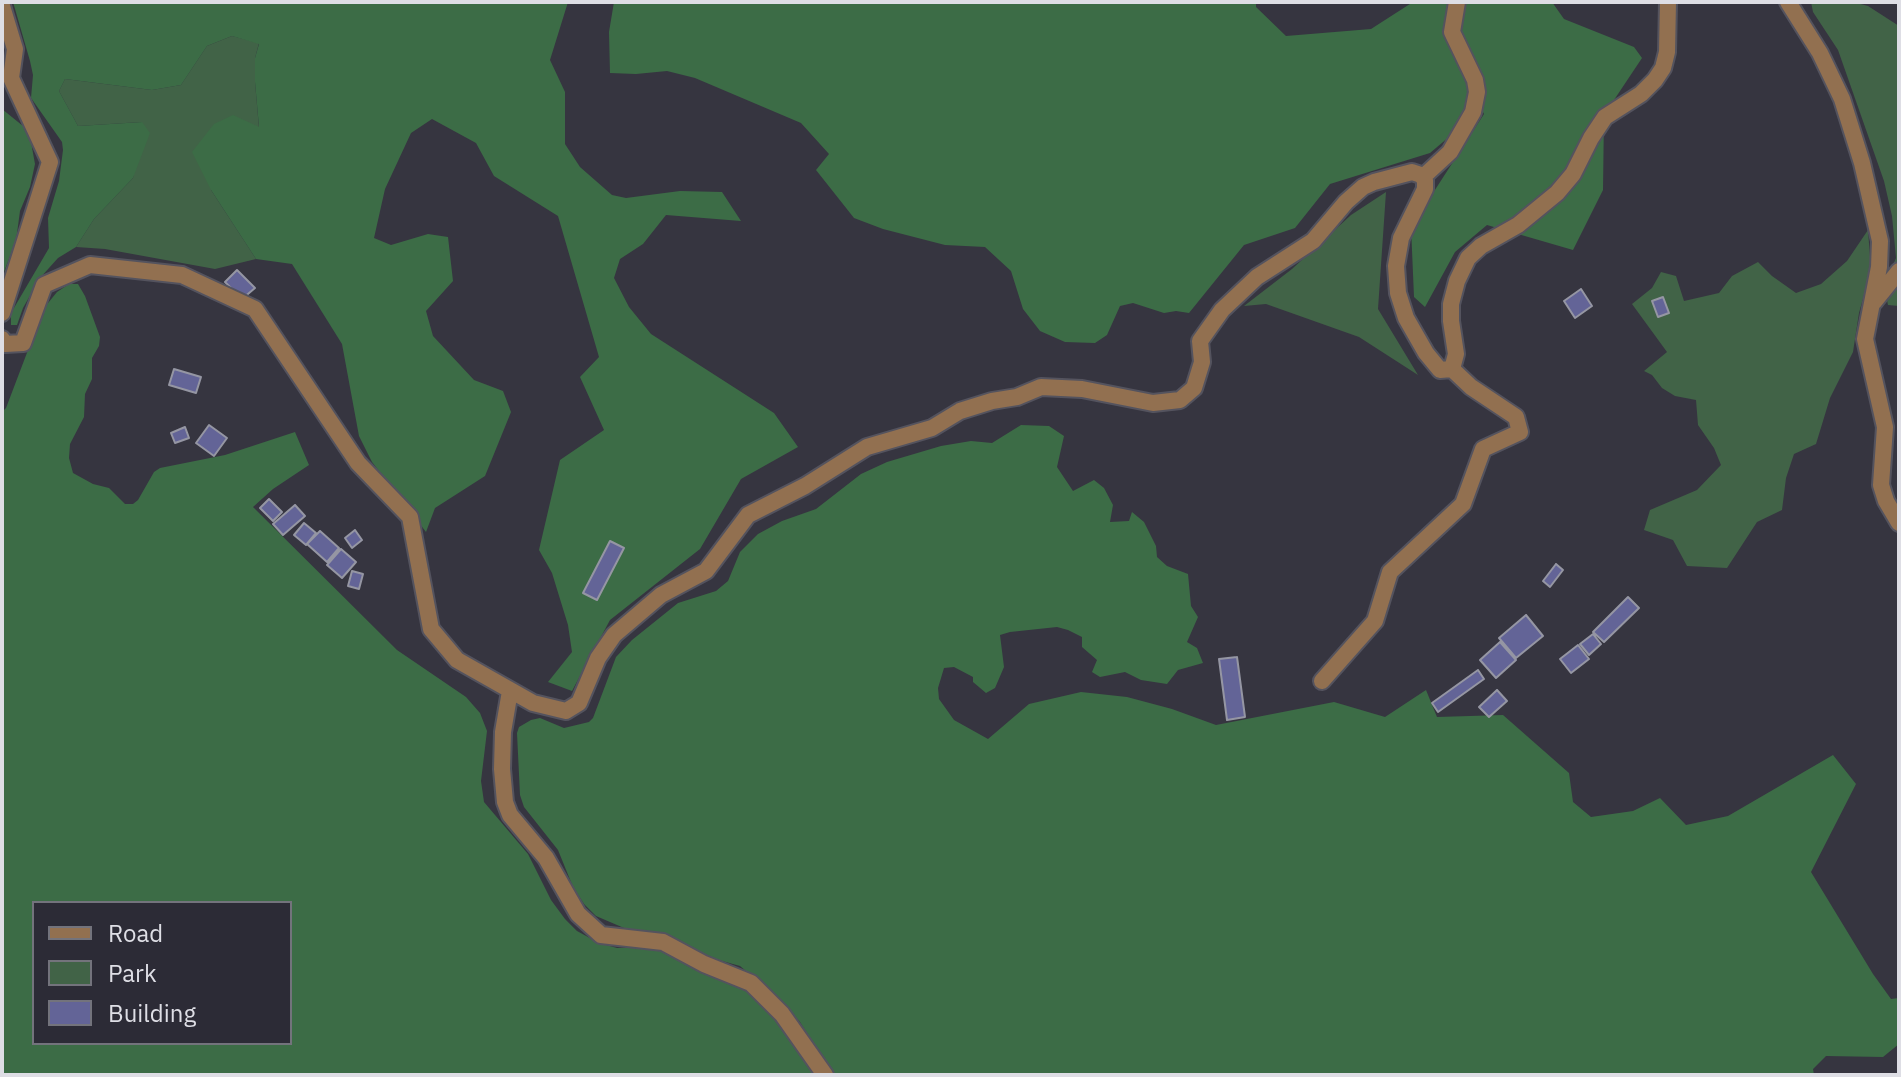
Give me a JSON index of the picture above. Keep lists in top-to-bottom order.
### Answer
{
  "legend": ["Road", "Park", "Building"]
}
